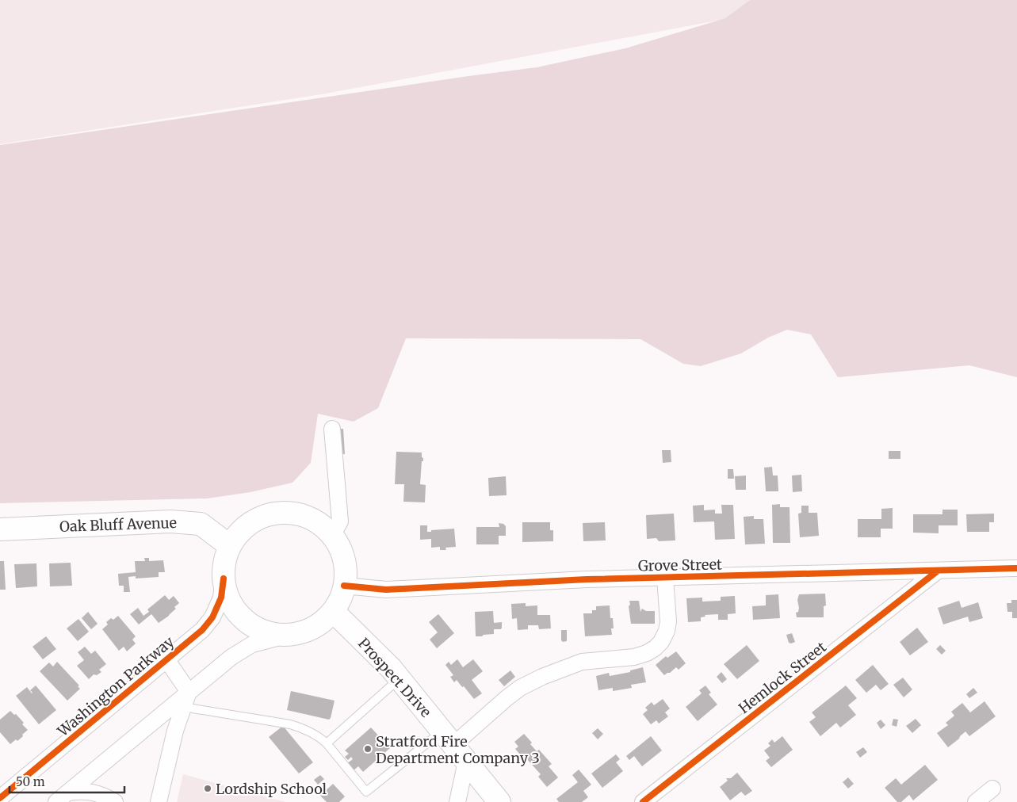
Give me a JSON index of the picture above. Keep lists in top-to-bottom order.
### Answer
{
  "streets": {
    "main road": ["Oak Bluff Avenue", "Prospect Drive"],
    "street": ["Grove Street", "Hemlock Street", "Washington Parkway"]
  },
  "crossings": [
    ["Oak Bluff Avenue", "Grove Street"],
    ["Oak Bluff Avenue", "Prospect Drive"],
    ["Oak Bluff Avenue", "Washington Parkway"],
    ["Grove Street", "Prospect Drive"],
    ["Grove Street", "Hemlock Street"],
    ["Grove Street", "Washington Parkway"],
    ["Prospect Drive", "Washington Parkway"]
  ],
  "places": ["Stratford Fire Department Company 3", "Lordship School"],
  "scale_bar": "50 m"
}
